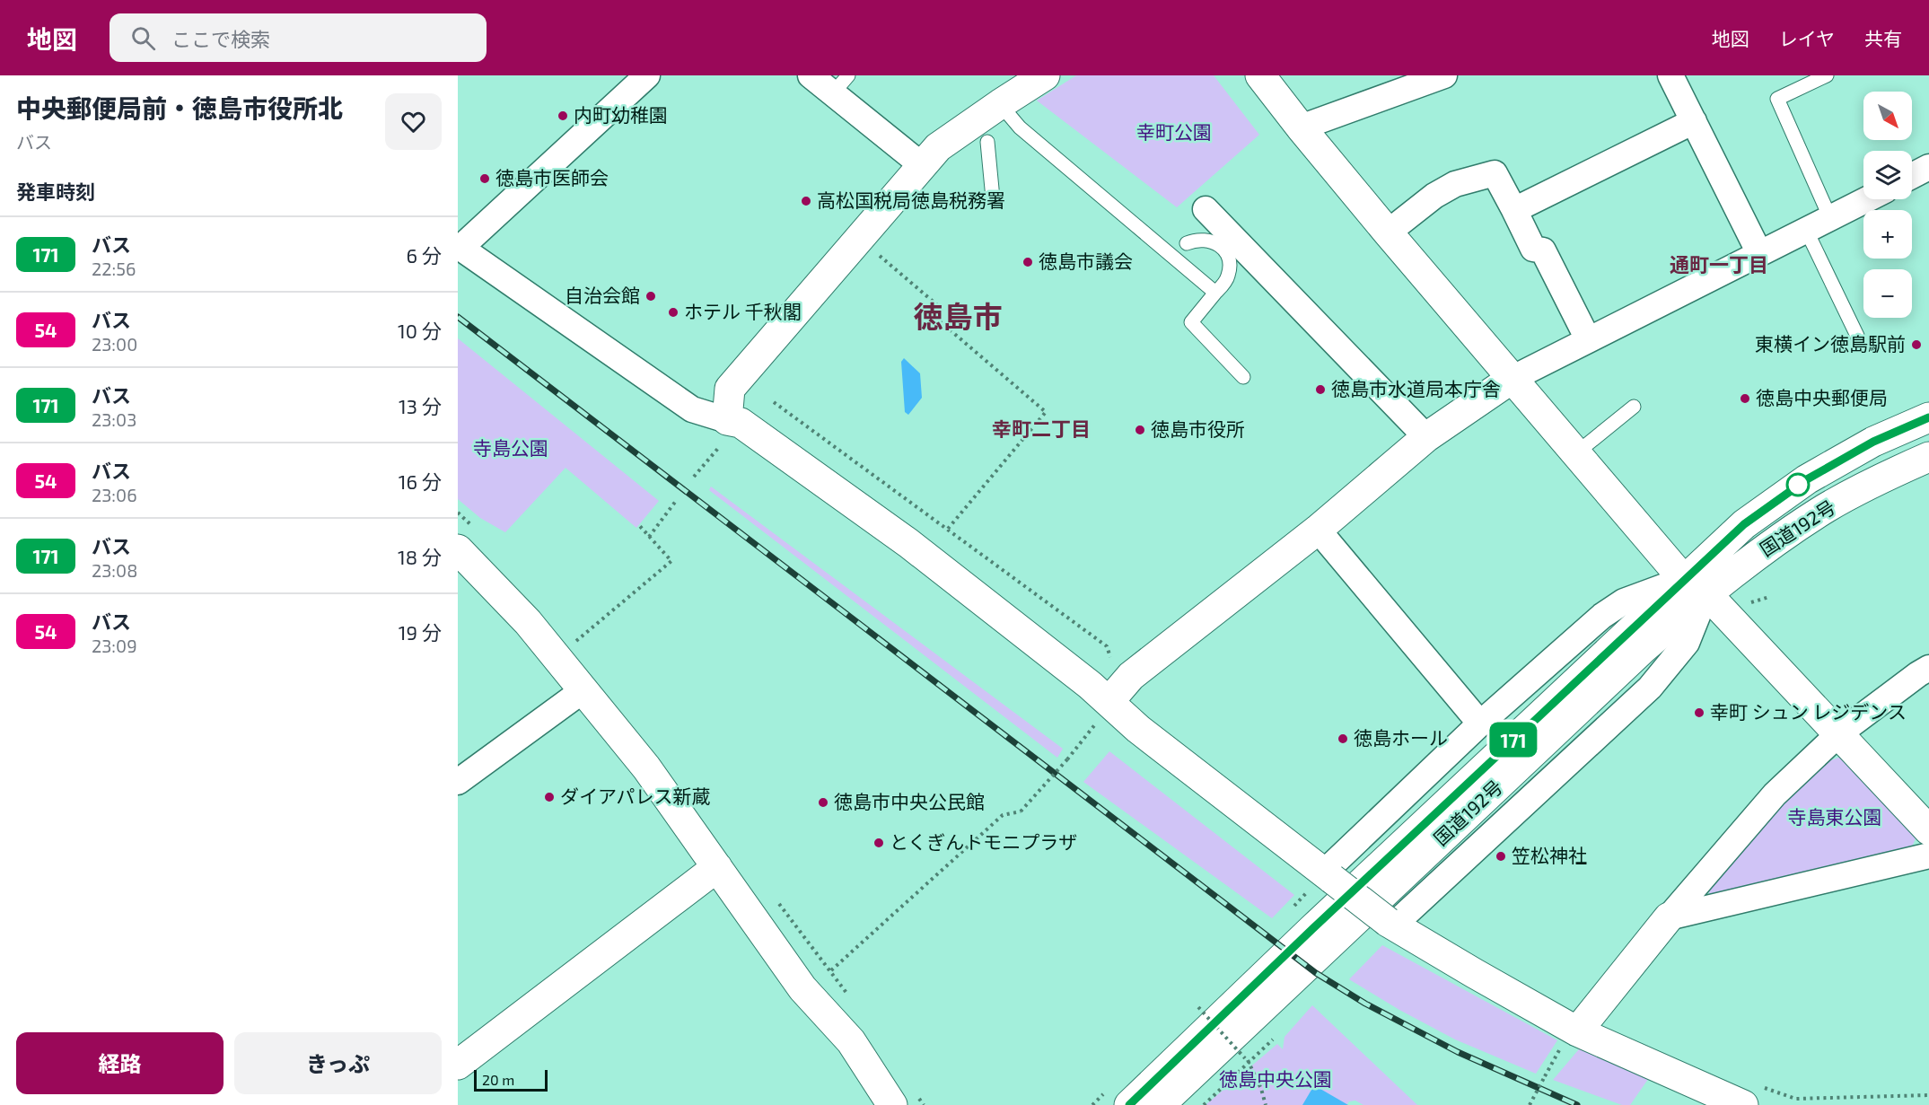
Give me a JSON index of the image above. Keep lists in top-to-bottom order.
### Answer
{
  "streets": {
    "main road": ["国道192号"]
  },
  "districts": ["通町一丁目", "徳島市", "幸町二丁目"],
  "parks": [
    "幸町公園",
    "寺島公園",
    "寺島東公園",
    "徳島中央公園"
  ],
  "places": [
    "内町幼稚園",
    "徳島市医師会",
    "高松国税局徳島税務署",
    "徳島市議会",
    "自治会館",
    "ホテル 千秋閣",
    "東横イン徳島駅前",
    "徳島市水道局本庁舎",
    "徳島中央郵便局",
    "徳島市役所",
    "幸町 シュン レジデンス",
    "徳島ホール",
    "ダイアパレス新蔵",
    "徳島市中央公民館",
    "とくぎんトモニプラザ",
    "笠松神社"
  ],
  "lines": ["bus line 171"],
  "scale_bar": "20 m",
  "north": "bottom right",
  "page": {
    "header": "地図",
    "search": "ここで検索",
    "nav": ["地図", "レイヤ", "共有"],
    "heading": [
      ["中央郵便局前・徳島市役所北", "バス"],
      "発車時刻"
    ],
    "on_map": "171",
    "map_buttons": ["+", "−"],
    "list": [
      {
        "mark": "171",
        "name": "バス",
        "note": "22:56",
        "value": "6 分"
      },
      {
        "mark": "54",
        "name": "バス",
        "note": "23:00",
        "value": "10 分"
      },
      {
        "mark": "171",
        "name": "バス",
        "note": "23:03",
        "value": "13 分"
      },
      {
        "mark": "54",
        "name": "バス",
        "note": "23:06",
        "value": "16 分"
      },
      {
        "mark": "171",
        "name": "バス",
        "note": "23:08",
        "value": "18 分"
      },
      {
        "mark": "54",
        "name": "バス",
        "note": "23:09",
        "value": "19 分"
      }
    ],
    "buttons": ["経路", "きっぷ"],
    "scale": "20 m"
  }
}
